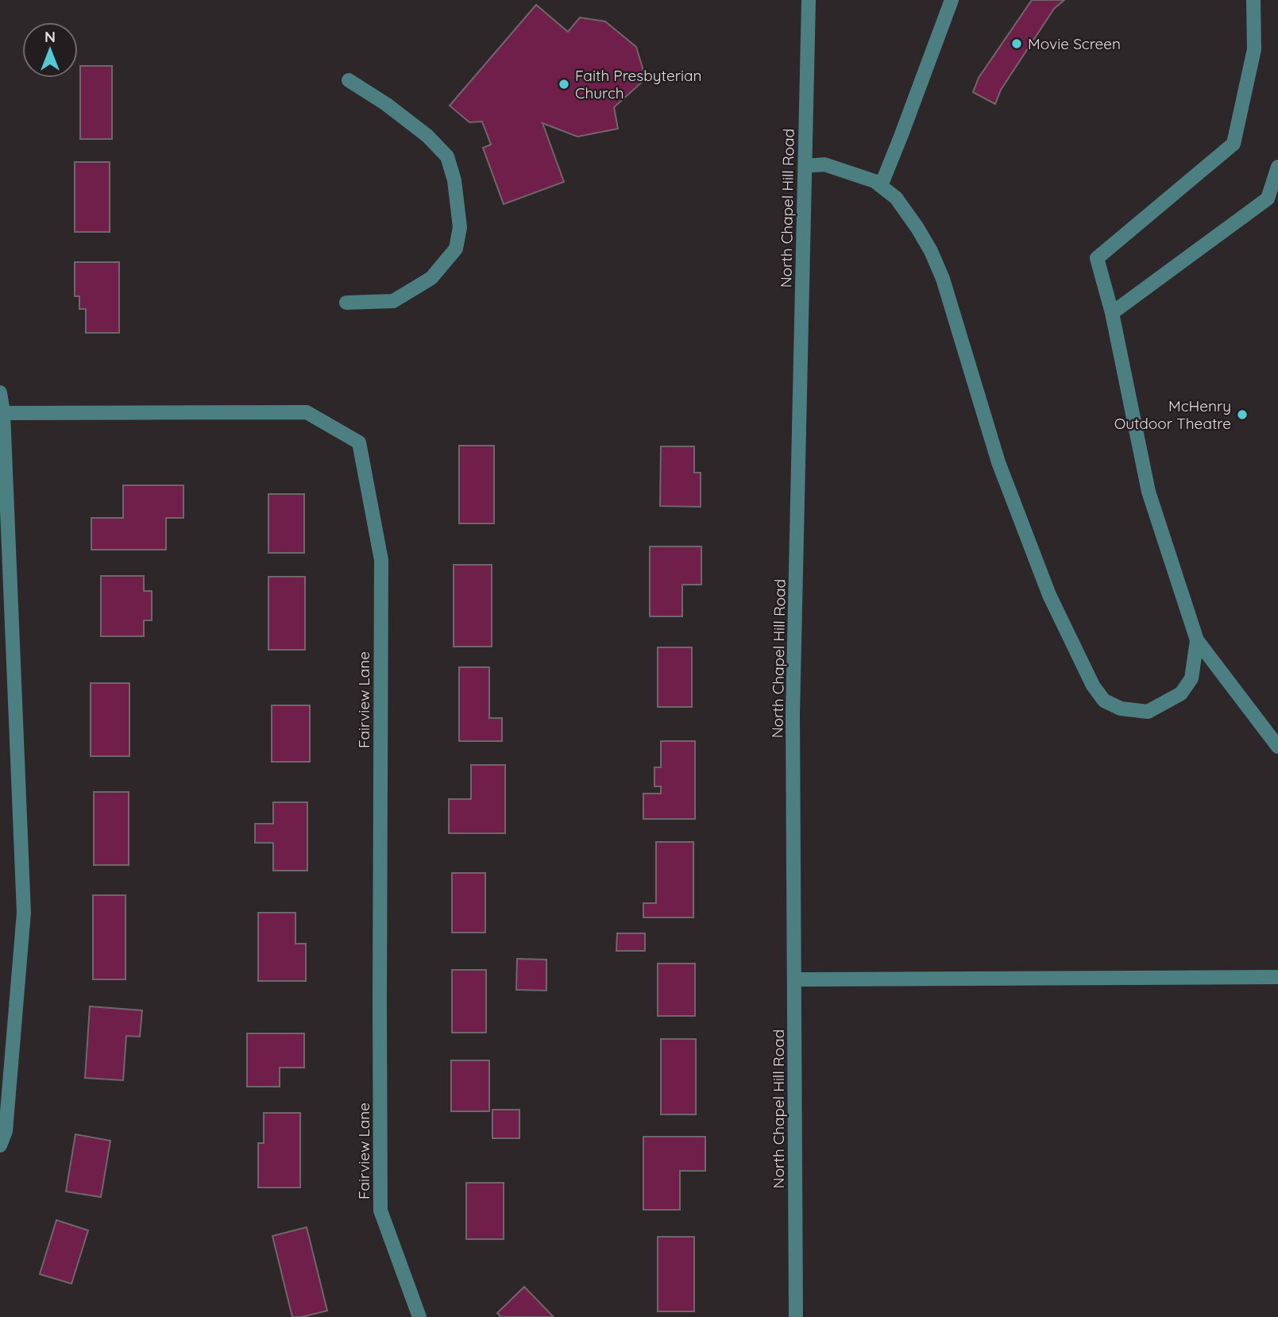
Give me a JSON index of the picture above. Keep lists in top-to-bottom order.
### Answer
{
  "streets": {
    "street": ["North Chapel Hill Road", "Fairview Lane"]
  },
  "places": ["Movie Screen", "Faith Presbyterian Church", "McHenry Outdoor Theatre"],
  "north": "top"
}
